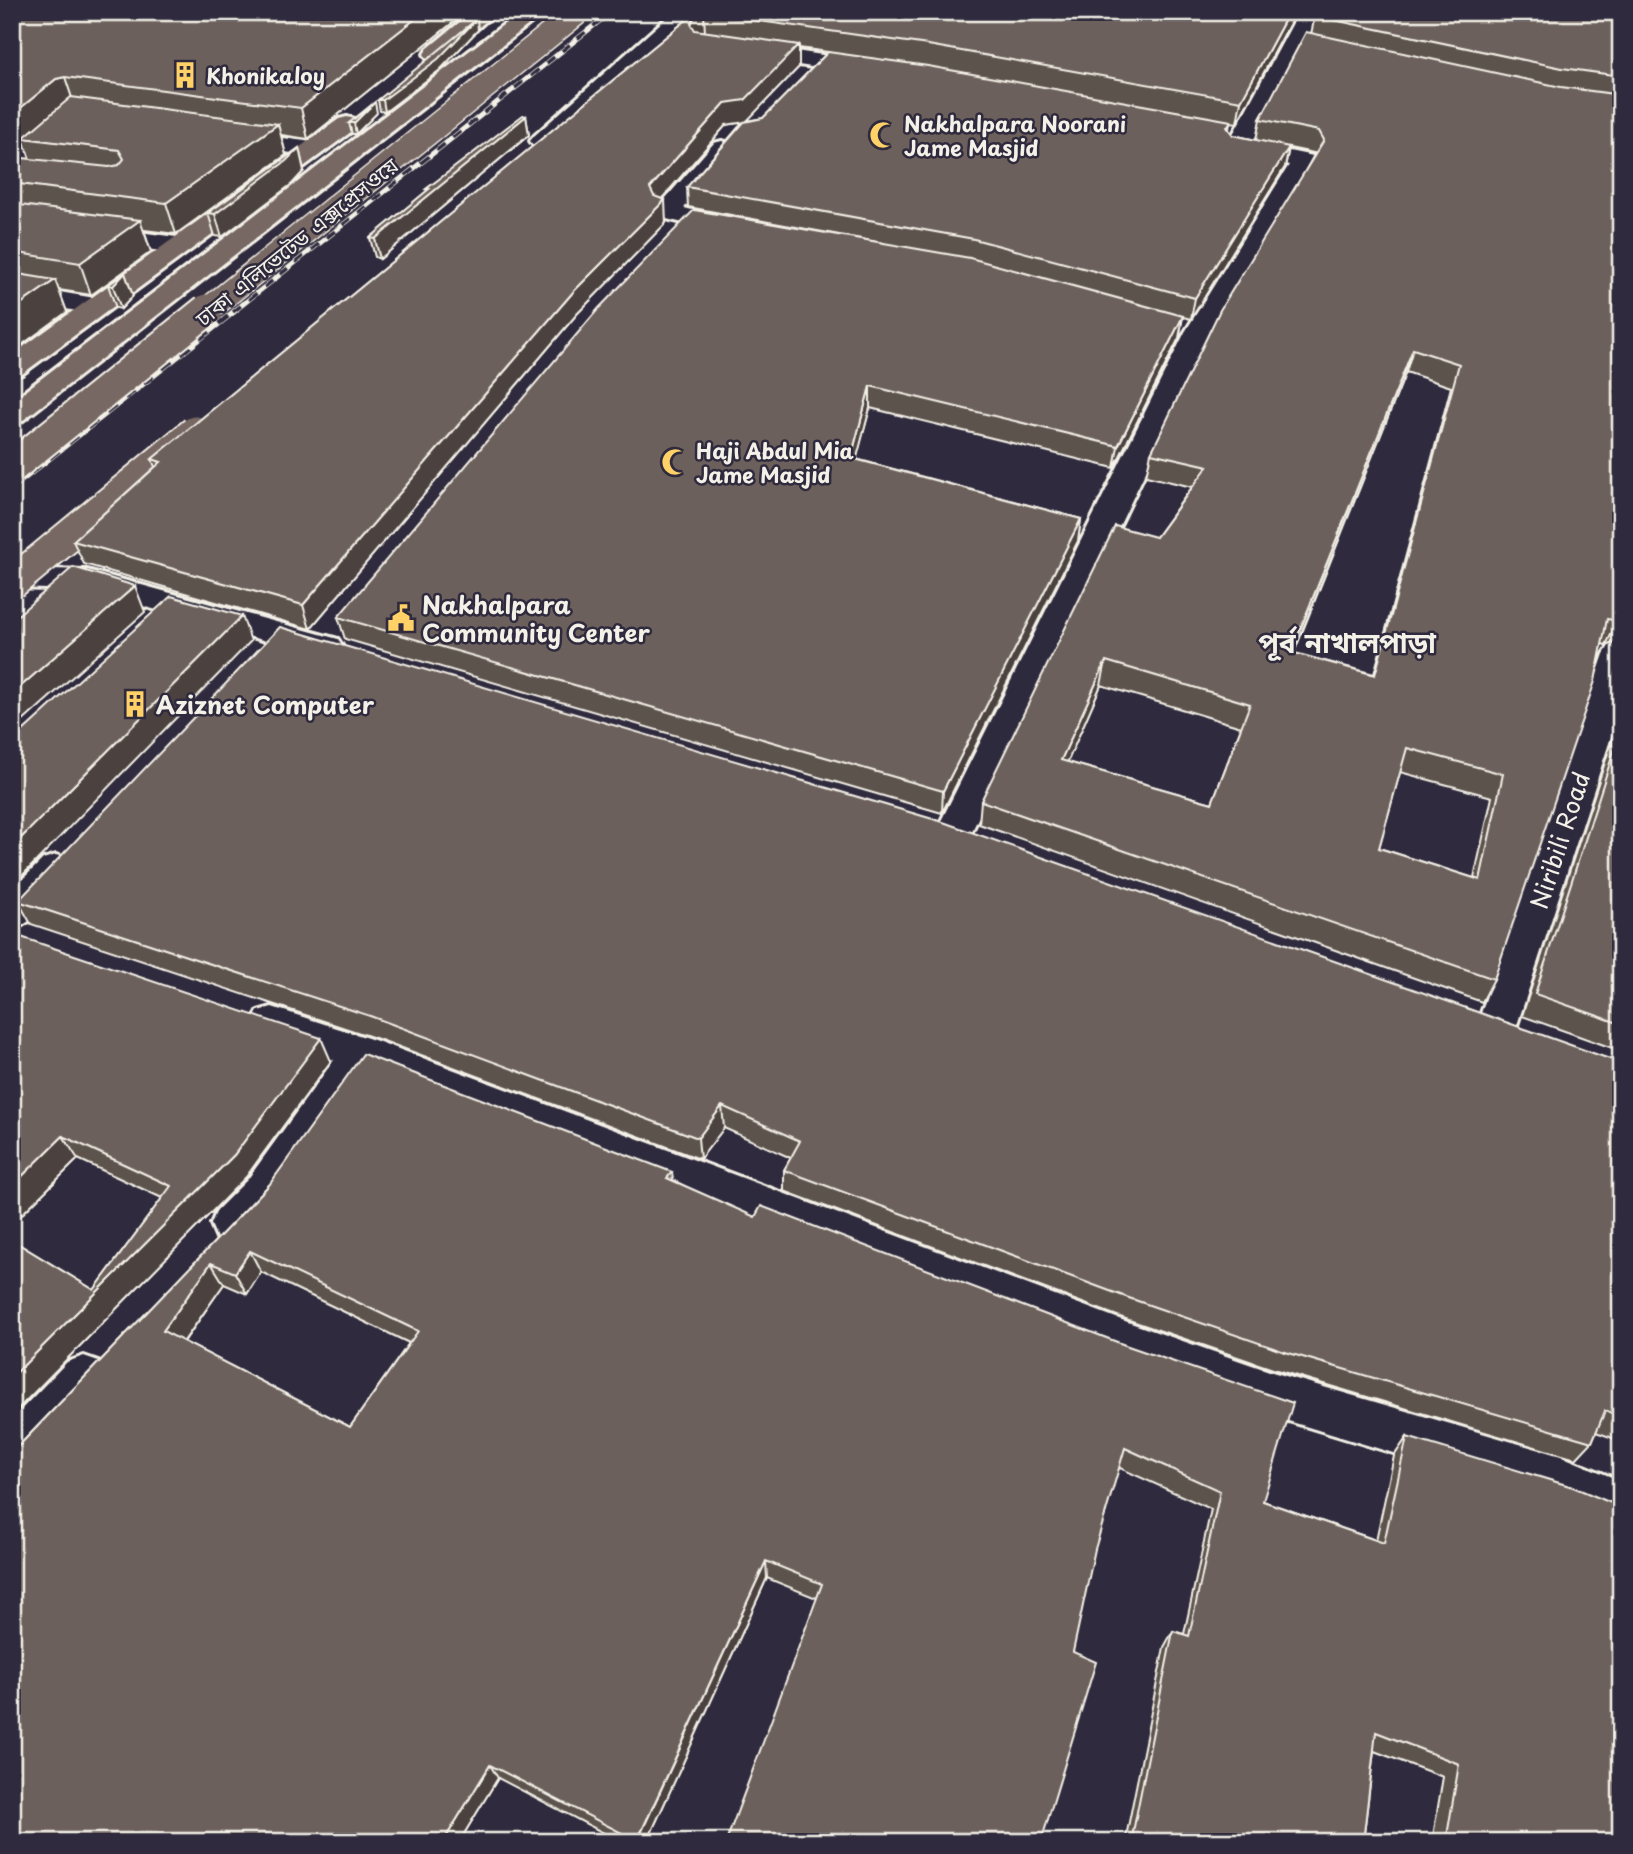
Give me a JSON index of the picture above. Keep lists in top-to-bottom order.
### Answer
{
  "streets": {
    "highway": ["ঢাকা এলিভেটেড এক্সপ্রেসওয়ে"],
    "street": ["Niribili Road"]
  },
  "districts": ["পূর্ব নাখালপাড়া"],
  "places": {
    "building": ["Khonikaloy", "Aziznet Computer"],
    "mosque": ["Nakhalpara Noorani Jame Masjid", "Haji Abdul Mia Jame Masjid"],
    "public building": ["Nakhalpara Community Center"]
  }
}
